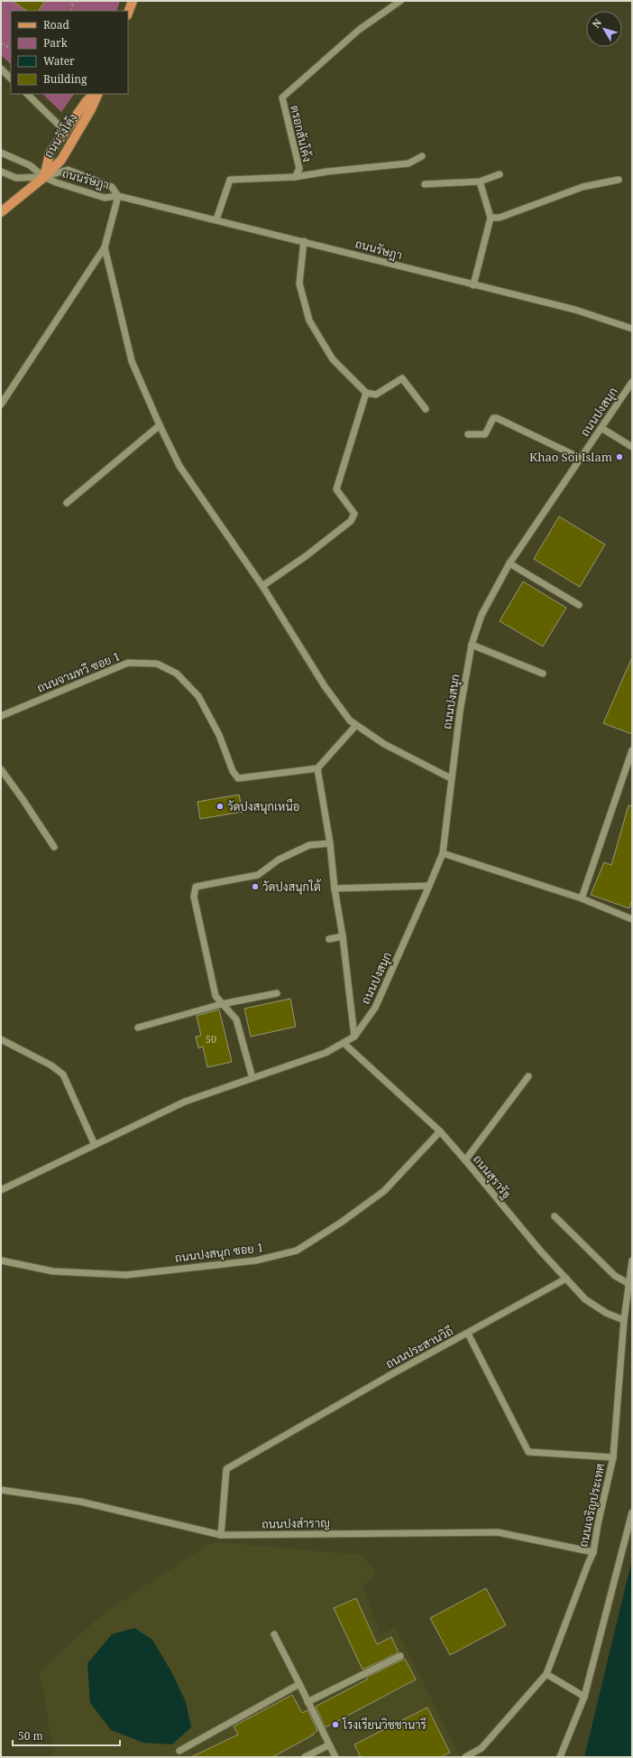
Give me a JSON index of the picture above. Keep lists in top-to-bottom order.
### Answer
{
  "streets": {
    "main road": ["ถนนวังโค้ง"],
    "street": [
      "ตรอกสันโค้ง",
      "ถนนรัษฎา",
      "ถนนปงสนุก",
      "ถนนจามทวี ซอย 1",
      "ถนนสุรารัฐ",
      "ถนนปงสนุก ซอย 1",
      "ถนนประสานวิถี",
      "ถนนเจริญประเทศ",
      "ถนนปงสำราญ"
    ]
  },
  "crossings": [
    ["ตรอกสันโค้ง", "ถนนรัษฎา"],
    ["ถนนวังโค้ง", "ถนนรัษฎา"],
    ["ถนนปงสนุก", "ถนนสุรารัฐ"],
    ["ถนนสุรารัฐ", "ถนนปงสนุก ซอย 1"],
    ["ถนนสุรารัฐ", "ถนนประสานวิถี"],
    ["ถนนสุรารัฐ", "ถนนเจริญประเทศ"],
    ["ถนนประสานวิถี", "ถนนปงสำราญ"],
    ["ถนนเจริญประเทศ", "ถนนปงสำราญ"]
  ],
  "places": [
    "Khao Soi Islam",
    "วัดปงสนุกเหนือ",
    "วัดปงสนุกใต้",
    "โรงเรียนวิชชานารี"
  ],
  "house_numbers": ["50"],
  "legend": [
    "Road",
    "Park",
    "Water",
    "Building"
  ],
  "scale_bar": "50 m",
  "north": "top left"
}
